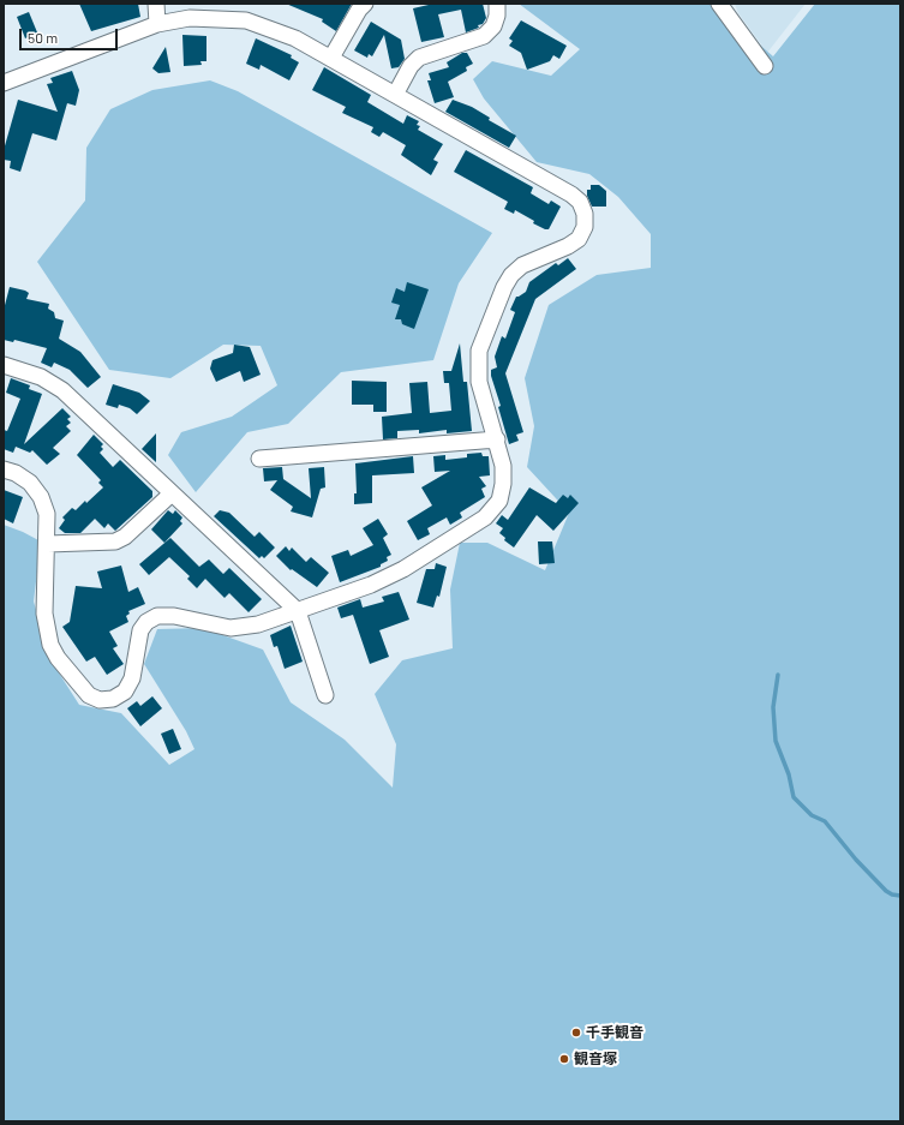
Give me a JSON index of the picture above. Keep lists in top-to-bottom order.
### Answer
{
  "places": ["千手観音", "観音塚"],
  "scale_bar": "50 m"
}
